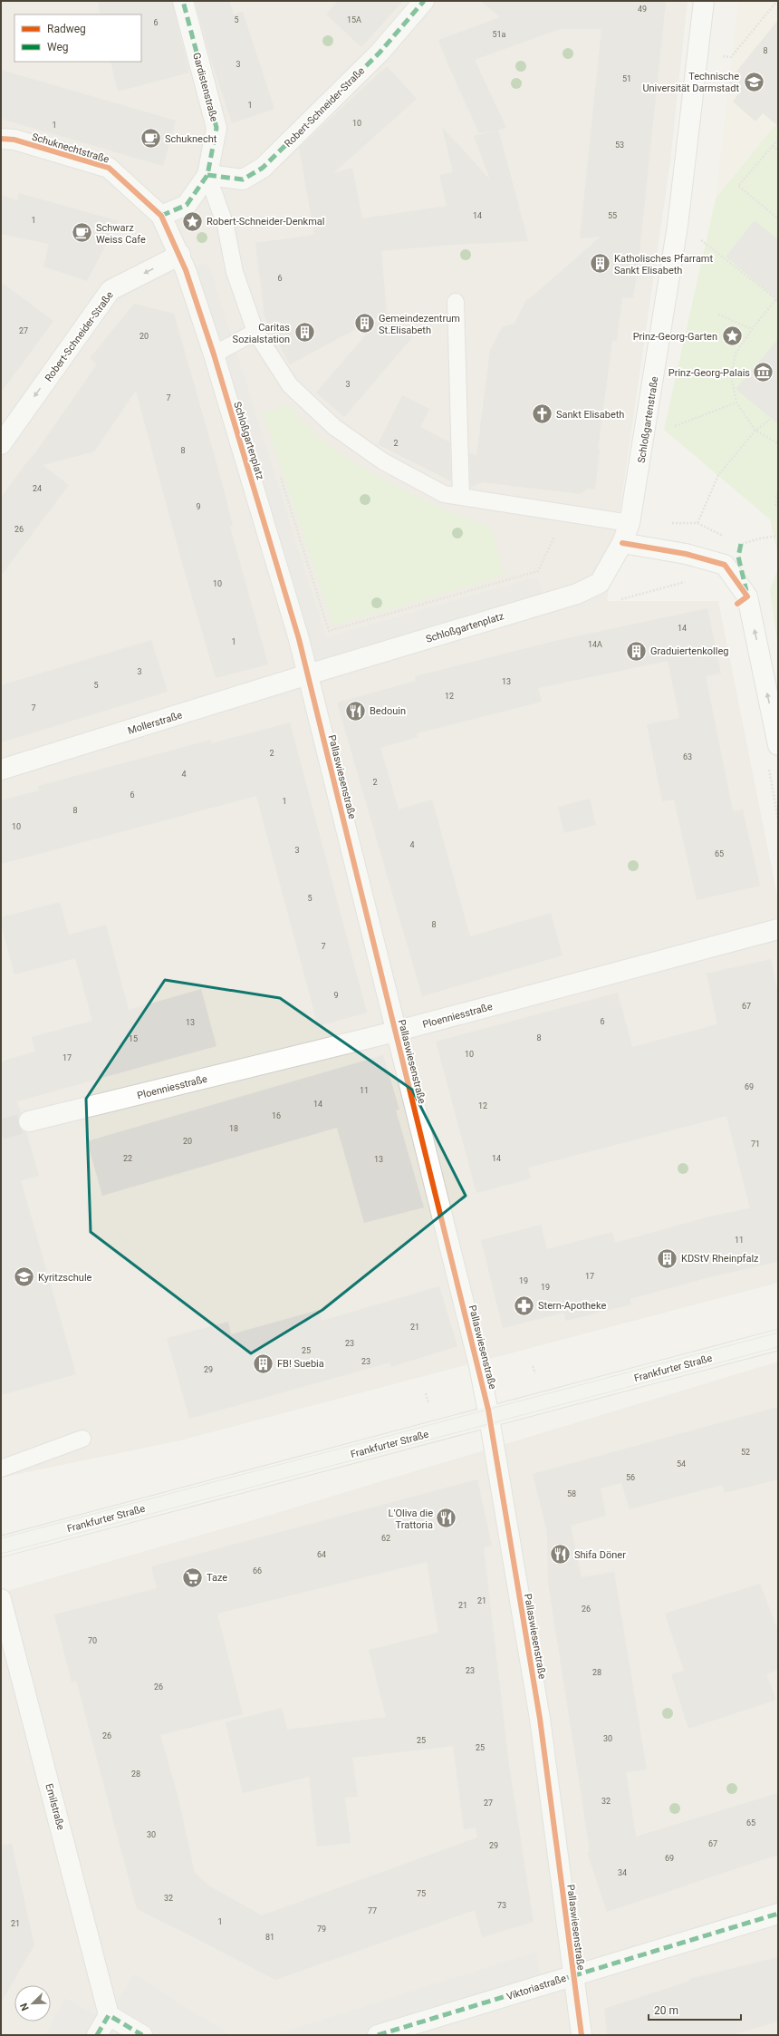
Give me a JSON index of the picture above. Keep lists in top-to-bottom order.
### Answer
{
  "streets": {
    "main road": ["Frankfurter Straße"],
    "street": [
      "Gardistenstraße",
      "Robert-Schneider-Straße",
      "Schuknechtstraße",
      "Schloßgartenstraße",
      "Schloßgartenplatz",
      "Mollerstraße",
      "Pallaswiesenstraße",
      "Ploenniesstraße",
      "Emilstraße",
      "Viktoriastraße"
    ]
  },
  "crossings": [
    ["Gardistenstraße", "Robert-Schneider-Straße"],
    ["Gardistenstraße", "Schuknechtstraße"],
    ["Gardistenstraße", "Schloßgartenplatz"],
    ["Robert-Schneider-Straße", "Schloßgartenplatz"],
    ["Schuknechtstraße", "Schloßgartenplatz"],
    ["Schloßgartenstraße", "Schloßgartenplatz"],
    ["Schloßgartenplatz", "Mollerstraße"],
    ["Schloßgartenplatz", "Pallaswiesenstraße"],
    ["Mollerstraße", "Pallaswiesenstraße"],
    ["Pallaswiesenstraße", "Ploenniesstraße"],
    ["Pallaswiesenstraße", "Frankfurter Straße"],
    ["Pallaswiesenstraße", "Viktoriastraße"]
  ],
  "one_way": ["Robert-Schneider-Straße"],
  "places": {
    "school or university": ["Technische Universität Darmstadt", "Kyritzschule"],
    "cafe": ["Schuknecht", "Schwarz Weiss Cafe"],
    "place": ["Robert-Schneider-Denkmal", "Prinz-Georg-Garten"],
    "building": [
      "Katholisches Pfarramt Sankt Elisabeth",
      "Gemeindezentrum St.Elisabeth",
      "Caritas Sozialstation",
      "Graduiertenkolleg",
      "KDStV Rheinpfalz",
      "FB! Suebia"
    ],
    "museum": ["Prinz-Georg-Palais"],
    "church": ["Sankt Elisabeth"],
    "restaurant": ["Bedouin", "L'Oliva die Trattoria", "Shifa Döner"],
    "pharmacy": ["Stern-Apotheke"],
    "supermarket": ["Taze"]
  },
  "house_numbers": [
    "49",
    "5",
    "15A",
    "6",
    "51a",
    "8",
    "3",
    "51",
    "1",
    "10",
    "1",
    "53",
    "14",
    "55",
    "1",
    "6",
    "27",
    "20",
    "3",
    "7",
    "2",
    "8",
    "24",
    "9",
    "26",
    "10",
    "14",
    "1",
    "14A",
    "3",
    "13",
    "5",
    "12",
    "7",
    "2",
    "63",
    "4",
    "2",
    "6",
    "1",
    "8",
    "10",
    "4",
    "3",
    "65",
    "5",
    "8",
    "7",
    "9",
    "67",
    "6",
    "13",
    "8",
    "15",
    "10",
    "17",
    "69",
    "11",
    "14",
    "12",
    "16",
    "18",
    "20",
    "71",
    "22",
    "14",
    "13",
    "11",
    "17",
    "19",
    "19",
    "21",
    "23",
    "25",
    "23",
    "29",
    "52",
    "54",
    "56",
    "58",
    "62",
    "64",
    "66",
    "21",
    "21",
    "26",
    "70",
    "23",
    "28",
    "26",
    "26",
    "30",
    "25",
    "25",
    "28",
    "32",
    "27",
    "65",
    "30",
    "67",
    "29",
    "69",
    "34",
    "75",
    "32",
    "73",
    "77",
    "1",
    "21",
    "79",
    "81"
  ],
  "legend": ["Radweg", "Weg"],
  "scale_bar": "20 m",
  "north": "bottom left"
}
